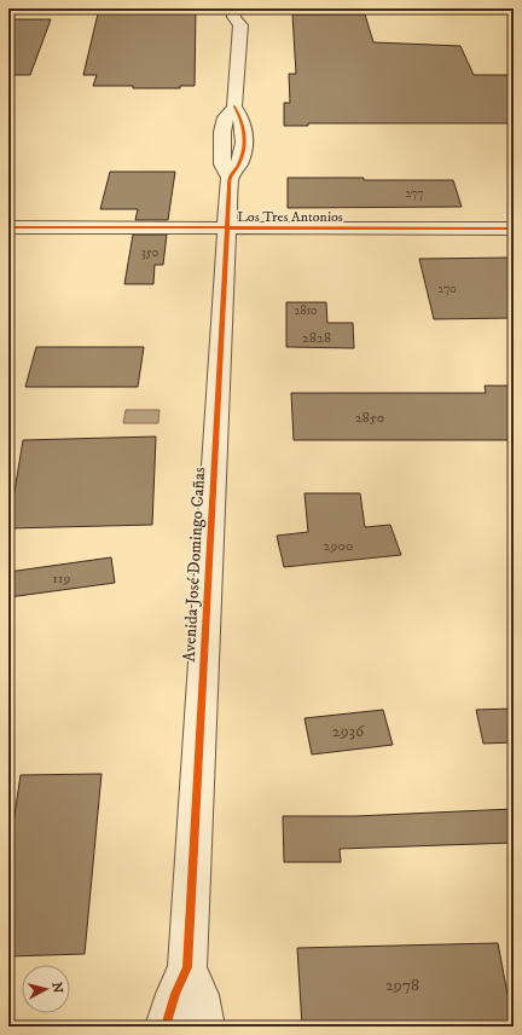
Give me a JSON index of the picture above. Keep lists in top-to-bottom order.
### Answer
{
  "streets": {
    "street": ["Los Tres Antonios", "Avenida José Domingo Cañas"]
  },
  "crossings": [
    ["Los Tres Antonios", "Avenida José Domingo Cañas"]
  ],
  "house_numbers": [
    "277",
    "350",
    "270",
    "2810",
    "2828",
    "2850",
    "2900",
    "119",
    "2936",
    "2978"
  ],
  "north": "right"
}
